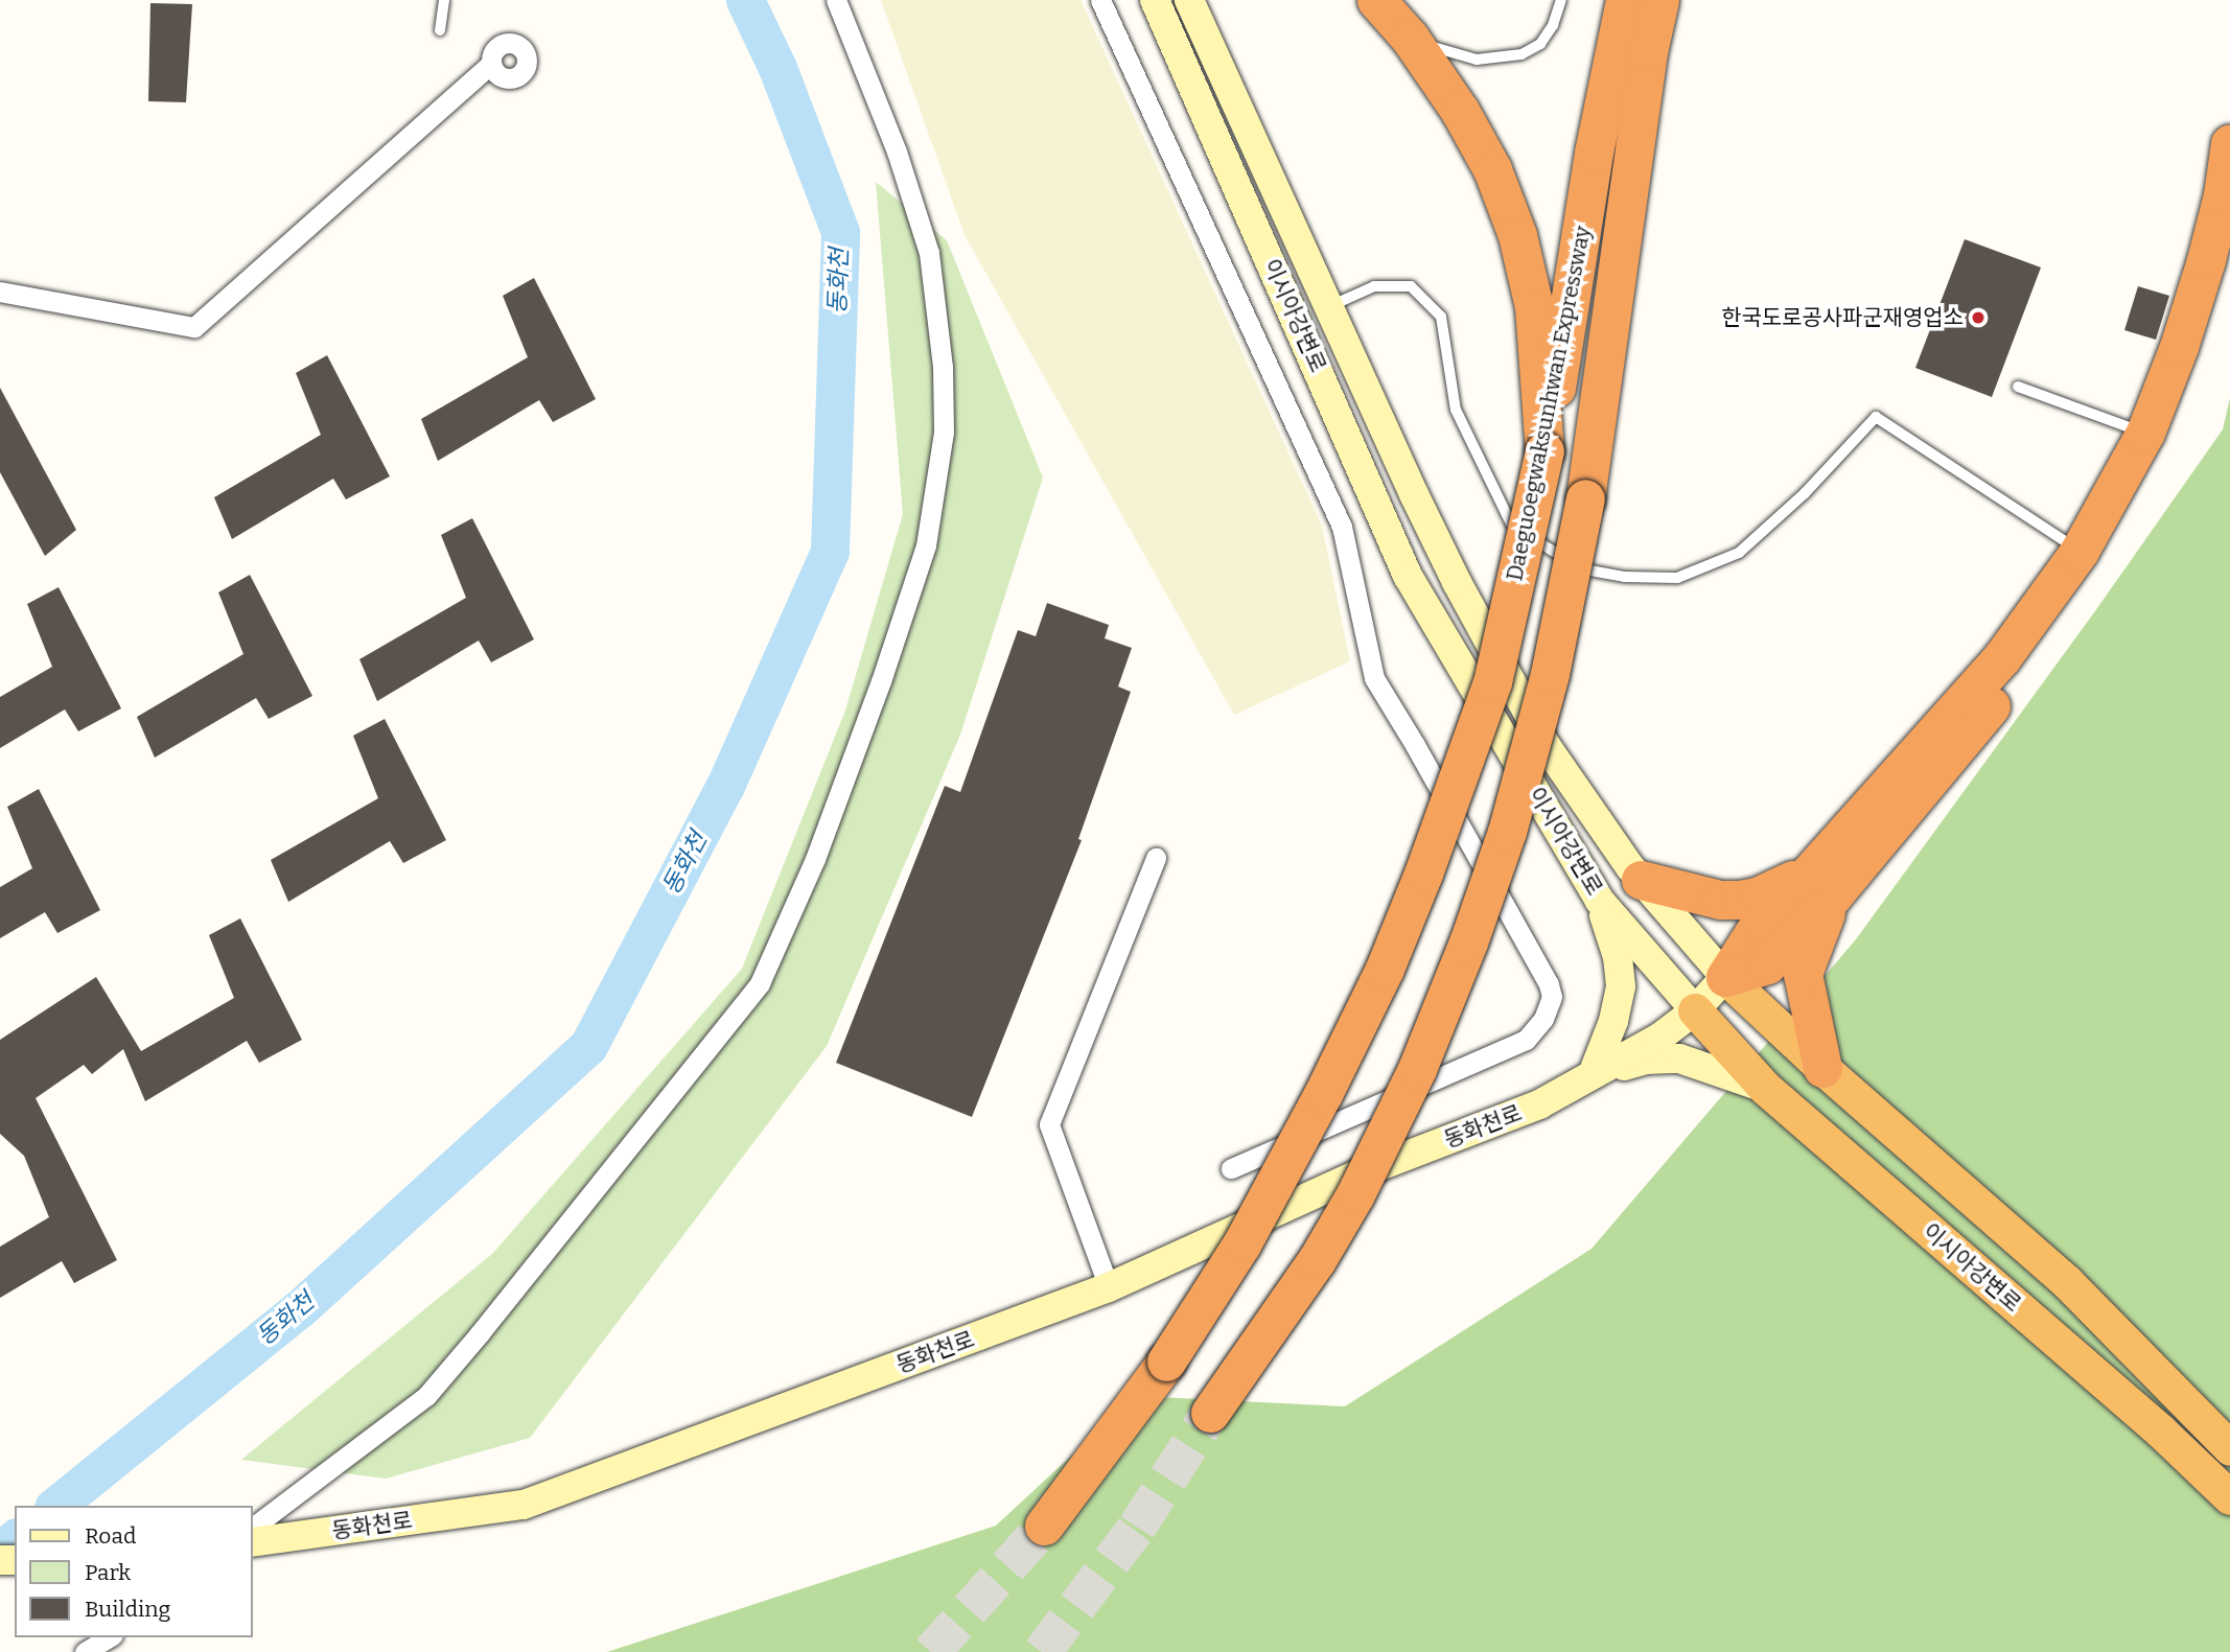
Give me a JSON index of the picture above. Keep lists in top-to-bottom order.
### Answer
{
  "streets": {
    "highway": ["이시아강변로", "Daeguoegwaksunhwan Expressway"],
    "main road": ["동화천로"]
  },
  "water": ["동화천"],
  "places": ["한국도로공사파군재영업소"],
  "legend": ["Road", "Park", "Building"]
}
